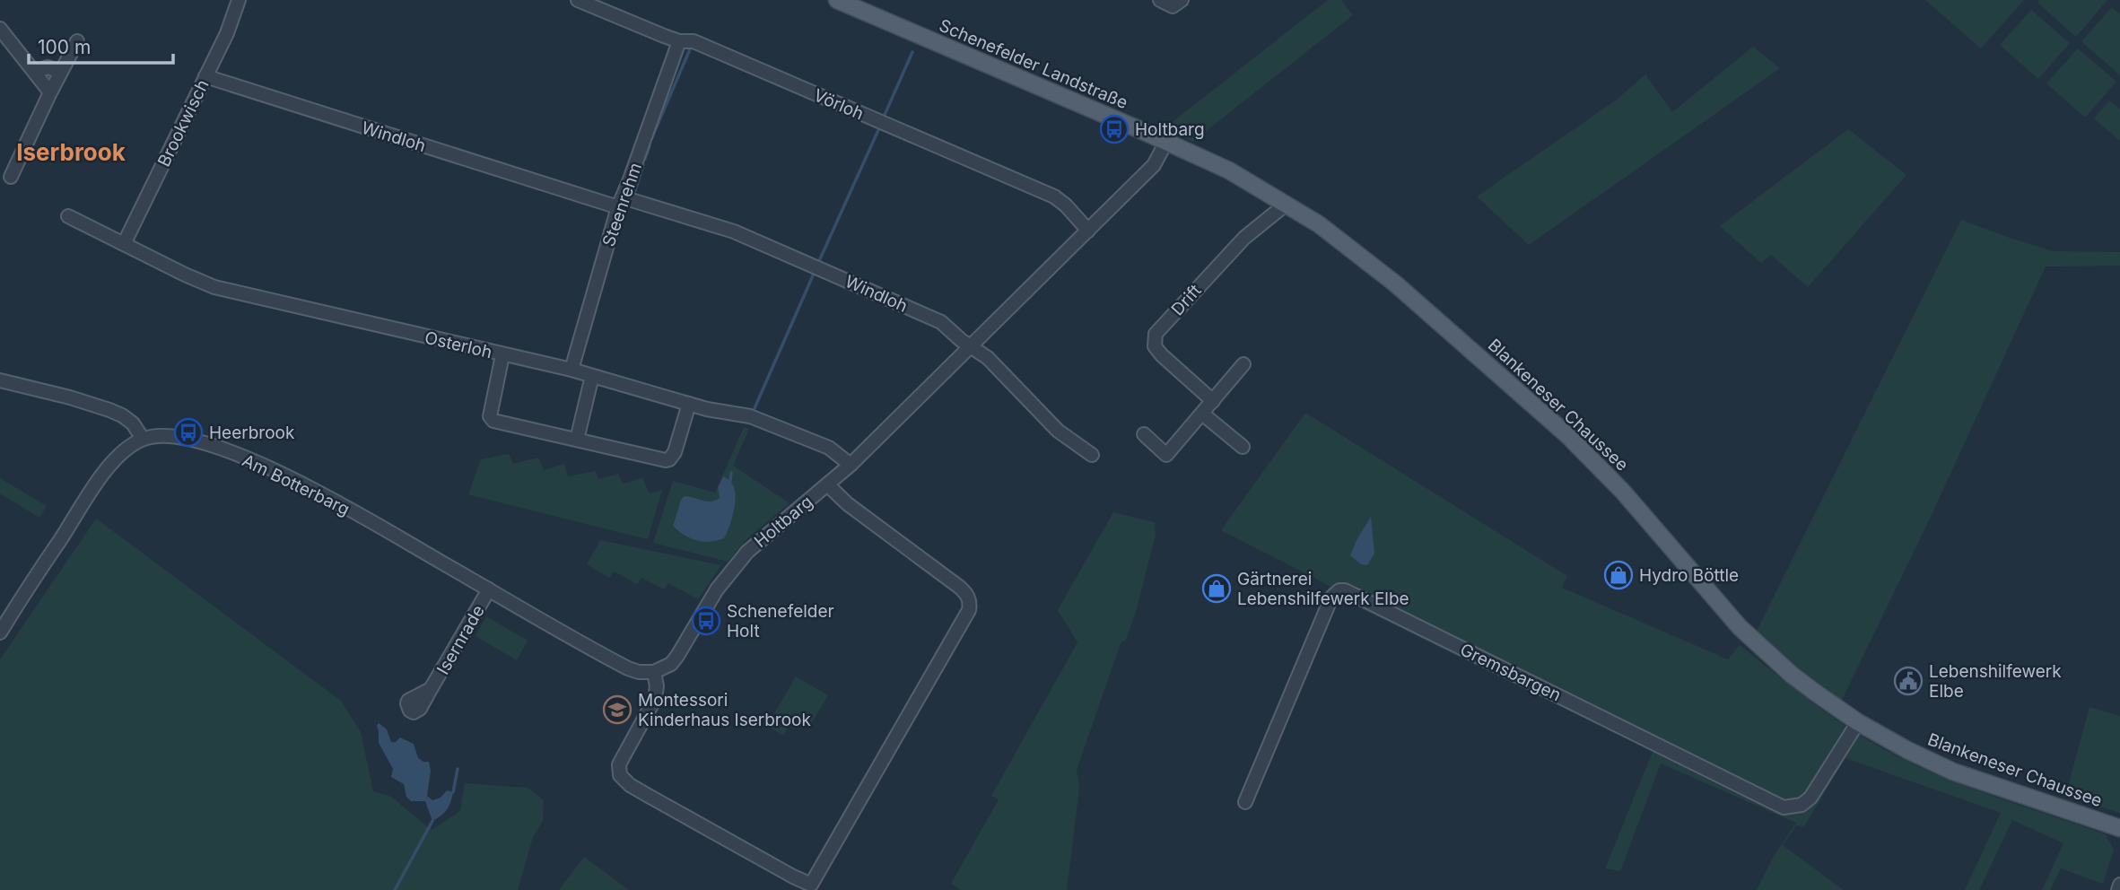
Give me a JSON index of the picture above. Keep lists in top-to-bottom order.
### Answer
{
  "streets": {
    "main road": ["Schenefelder Landstraße", "Blankeneser Chaussee"],
    "street": [
      "Vörloh",
      "Brookwisch",
      "Windloh",
      "Steenrehm",
      "Drift",
      "Osterloh",
      "Am Botterbarg",
      "Holtbarg",
      "Isernrade",
      "Gremsbargen"
    ]
  },
  "crossings": [
    ["Schenefelder Landstraße", "Blankeneser Chaussee"],
    ["Schenefelder Landstraße", "Holtbarg"],
    ["Vörloh", "Steenrehm"],
    ["Vörloh", "Holtbarg"],
    ["Brookwisch", "Windloh"],
    ["Brookwisch", "Osterloh"],
    ["Windloh", "Steenrehm"],
    ["Windloh", "Holtbarg"],
    ["Steenrehm", "Osterloh"],
    ["Drift", "Blankeneser Chaussee"],
    ["Osterloh", "Holtbarg"],
    ["Blankeneser Chaussee", "Gremsbargen"],
    ["Am Botterbarg", "Holtbarg"],
    ["Am Botterbarg", "Isernrade"]
  ],
  "districts": ["Iserbrook"],
  "places": {
    "bus stop": ["Holtbarg", "Heerbrook", "Schenefelder Holt"],
    "shop": ["Hydro Böttle", "Gärtnerei Lebenshilfewerk Elbe"],
    "public building": ["Lebenshilfewerk Elbe"],
    "school or university": ["Montessori Kinderhaus Iserbrook"]
  },
  "scale_bar": "100 m"
}
